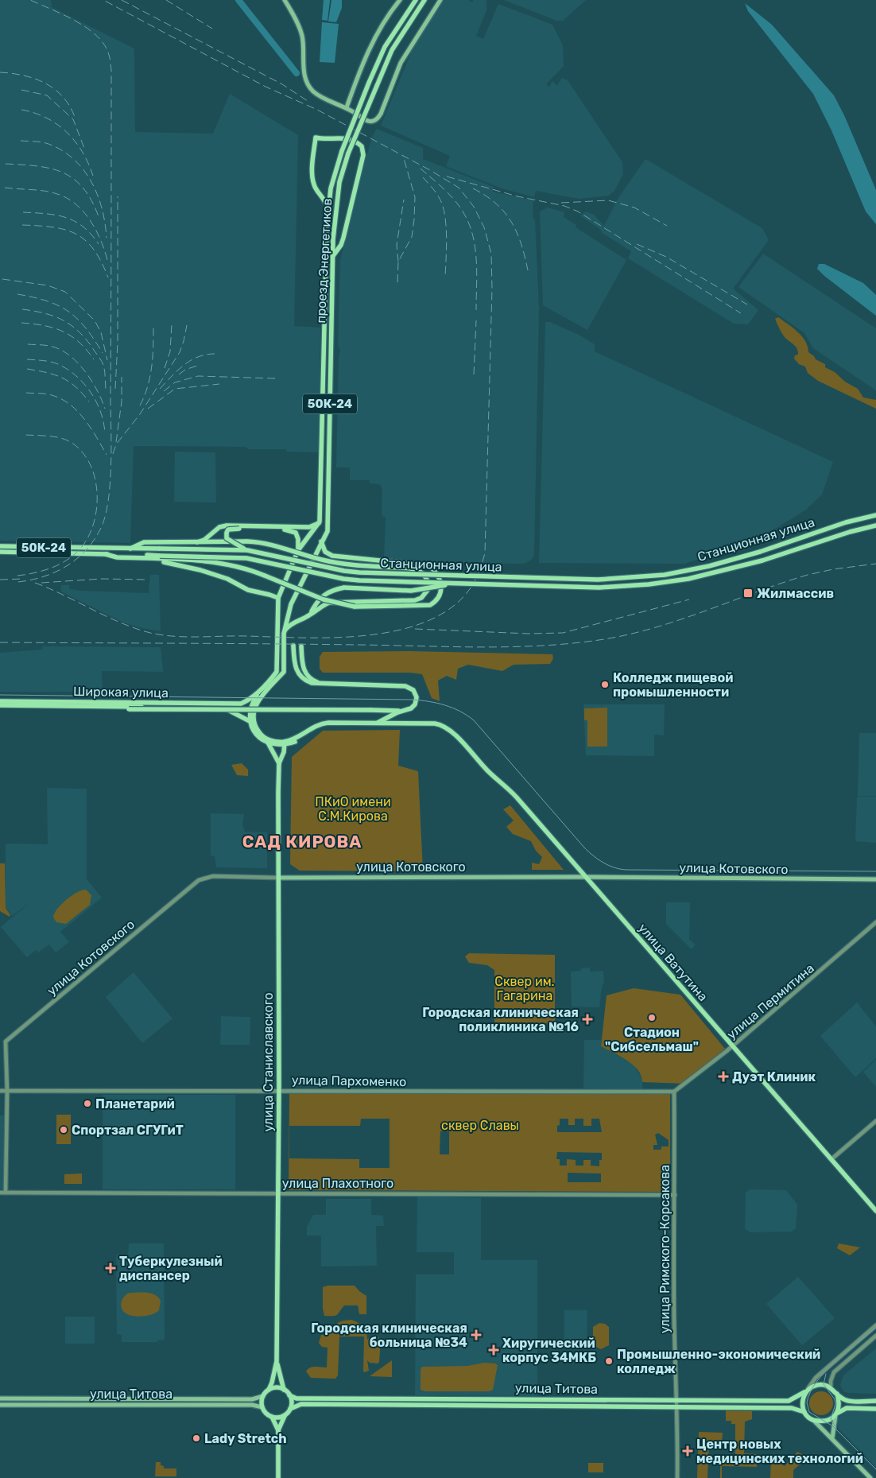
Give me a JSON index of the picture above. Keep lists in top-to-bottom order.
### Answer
{
  "streets": {
    "main road": [
      "проезд Энергетиков",
      "50К-24",
      "Станционная улица",
      "Широкая улица",
      "улица Котовского",
      "улица Ватутина",
      "улица Станиславского",
      "улица Титова"
    ],
    "street": [
      "улица Пермитина",
      "улица Пархоменко",
      "улица Плахотного",
      "улица Римского-Корсакова"
    ]
  },
  "crossings": [
    ["проезд Энергетиков", "50К-24"],
    ["50К-24", "Станционная улица"],
    ["улица Котовского", "улица Ватутина"],
    ["улица Котовского", "улица Станиславского"],
    ["улица Котовского", "улица Пархоменко"],
    ["улица Ватутина", "улица Пермитина"],
    ["улица Пермитина", "улица Пархоменко"],
    ["улица Пермитина", "улица Римского-Корсакова"],
    ["улица Станиславского", "улица Пархоменко"],
    ["улица Станиславского", "улица Плахотного"],
    ["улица Пархоменко", "улица Римского-Корсакова"],
    ["улица Плахотного", "улица Римского-Корсакова"],
    ["улица Римского-Корсакова", "улица Титова"]
  ],
  "districts": ["САД КИРОВА"],
  "parks": ["ПКиО имени С.М.Кирова", "Сквер им. Гагарина", "сквер Славы"],
  "places": {
    "transit": ["Жилмассив"],
    "other": [
      "Колледж пищевой промышленности",
      "Стадион \"Сибсельмаш\"",
      "Планетарий",
      "Спортзал СГУГиТ",
      "Промышленно-экономический колледж",
      "Lady Stretch"
    ],
    "health": [
      "Городская клиническая поликлиника №16",
      "Дуэт Клиник",
      "Туберкулезный диспансер",
      "Городская клиническая больница №34",
      "Хиругический корпус 34МКБ",
      "Центр новых медицинских технологий"
    ]
  }
}
